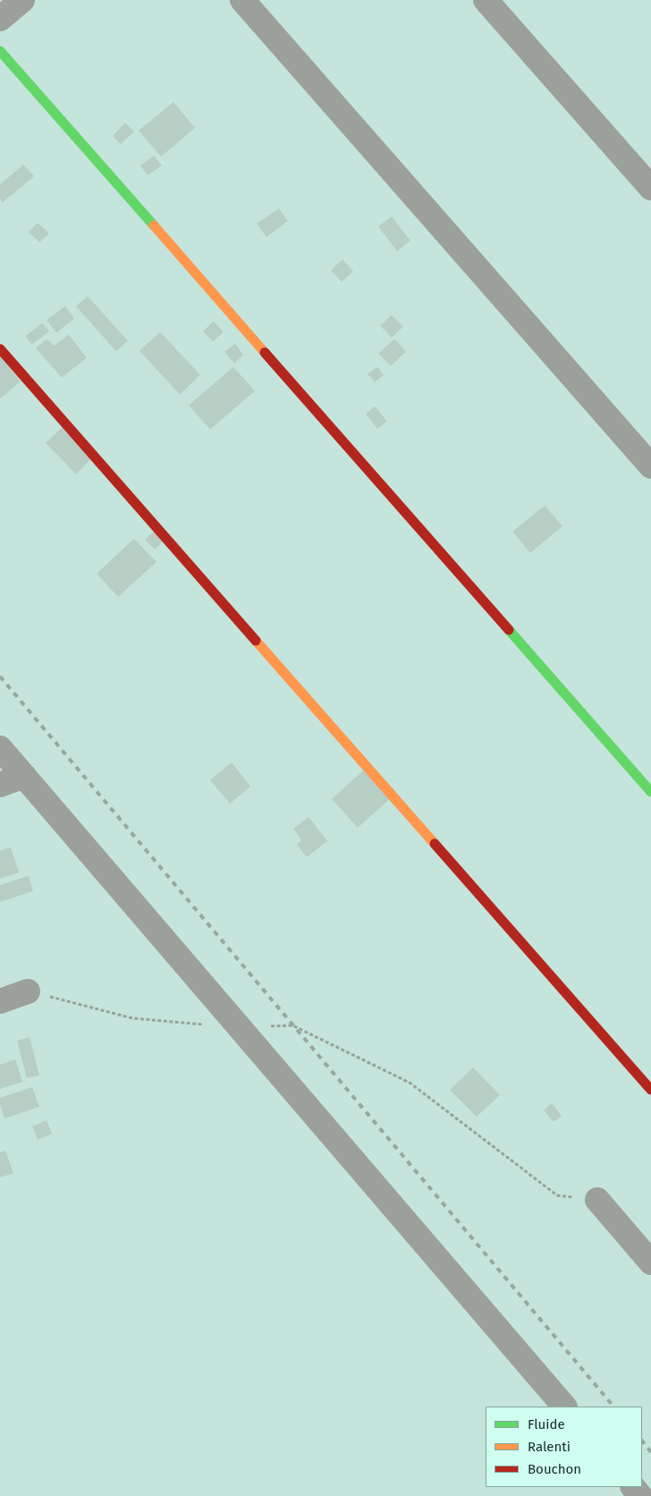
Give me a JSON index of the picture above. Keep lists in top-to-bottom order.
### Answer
{
  "legend": ["Fluide", "Ralenti", "Bouchon"]
}
